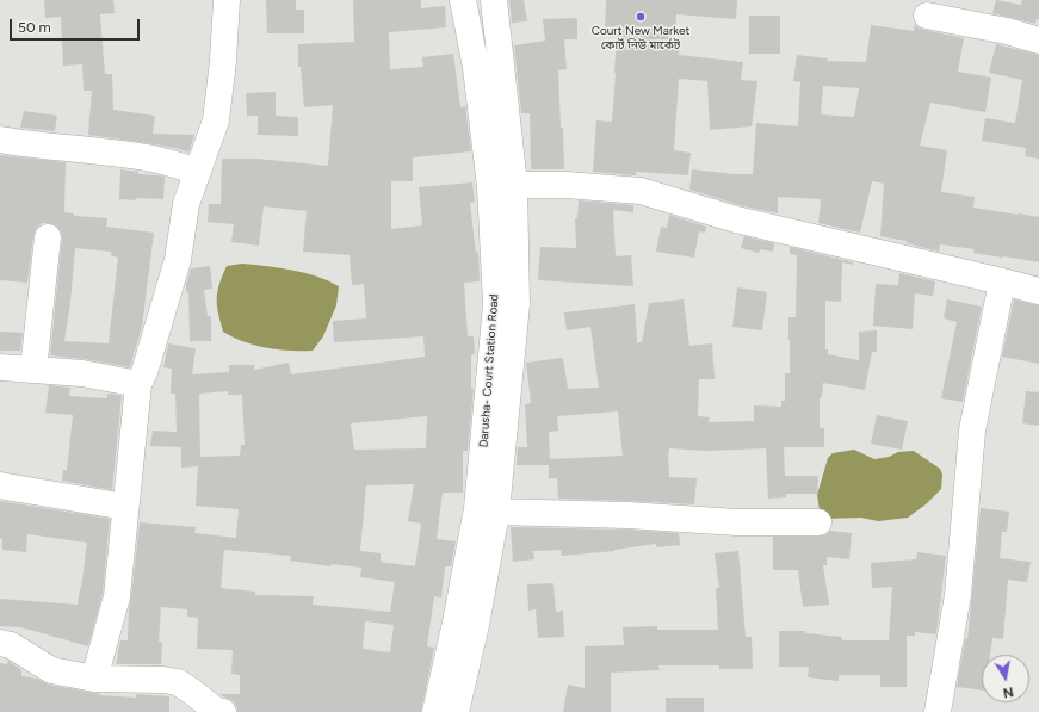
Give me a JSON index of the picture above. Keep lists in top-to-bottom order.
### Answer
{
  "streets": {
    "street": ["Darusha- Court Station Road"]
  },
  "places": ["Court New Market কোর্ট নিউ মার্কেট"],
  "scale_bar": "50 m",
  "north": "bottom"
}
